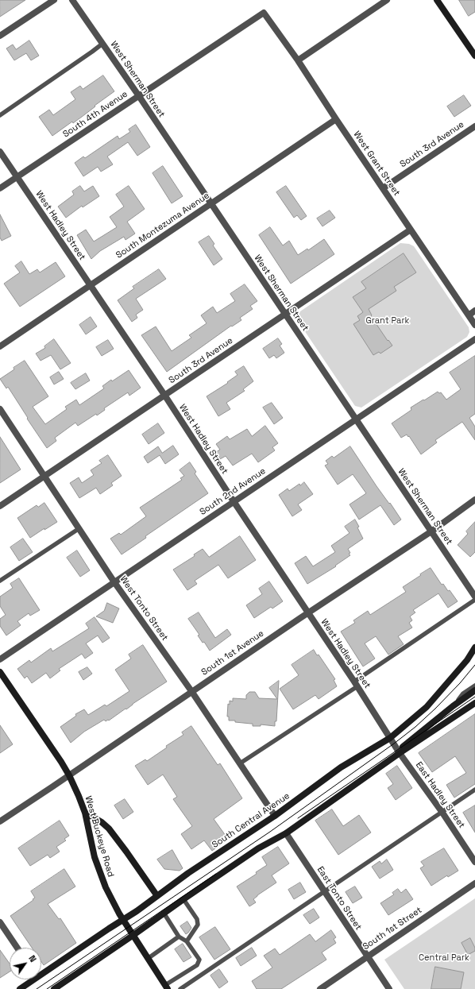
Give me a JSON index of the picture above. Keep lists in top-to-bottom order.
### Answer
{
  "streets": {
    "main road": ["South Central Avenue", "West Buckeye Road"],
    "street": [
      "West Sherman Street",
      "South 4th Avenue",
      "South 3rd Avenue",
      "West Grant Street",
      "West Hadley Street",
      "South Montezuma Avenue",
      "South 2nd Avenue",
      "West Tonto Street",
      "South 1st Avenue",
      "East Hadley Street",
      "East Tonto Street",
      "South 1st Street"
    ]
  },
  "crossings": [
    ["West Sherman Street", "South 4th Avenue"],
    ["West Sherman Street", "South 3rd Avenue"],
    ["West Sherman Street", "South Montezuma Avenue"],
    ["West Sherman Street", "South 2nd Avenue"],
    ["West Sherman Street", "South 1st Avenue"],
    ["South 4th Avenue", "West Grant Street"],
    ["South 4th Avenue", "West Hadley Street"],
    ["South 3rd Avenue", "West Grant Street"],
    ["South 3rd Avenue", "West Hadley Street"],
    ["South 3rd Avenue", "West Tonto Street"],
    ["West Grant Street", "South Montezuma Avenue"],
    ["West Hadley Street", "South Montezuma Avenue"],
    ["West Hadley Street", "South 2nd Avenue"],
    ["West Hadley Street", "South 1st Avenue"],
    ["West Hadley Street", "East Hadley Street"],
    ["West Hadley Street", "South Central Avenue"],
    ["South 2nd Avenue", "West Tonto Street"],
    ["West Tonto Street", "South 1st Avenue"],
    ["West Tonto Street", "South Central Avenue"],
    ["South 1st Avenue", "West Buckeye Road"],
    ["East Hadley Street", "South Central Avenue"],
    ["South Central Avenue", "West Buckeye Road"],
    ["East Tonto Street", "South 1st Street"]
  ],
  "parks": ["Grant Park", "Central Park"],
  "north": "top right"
}
